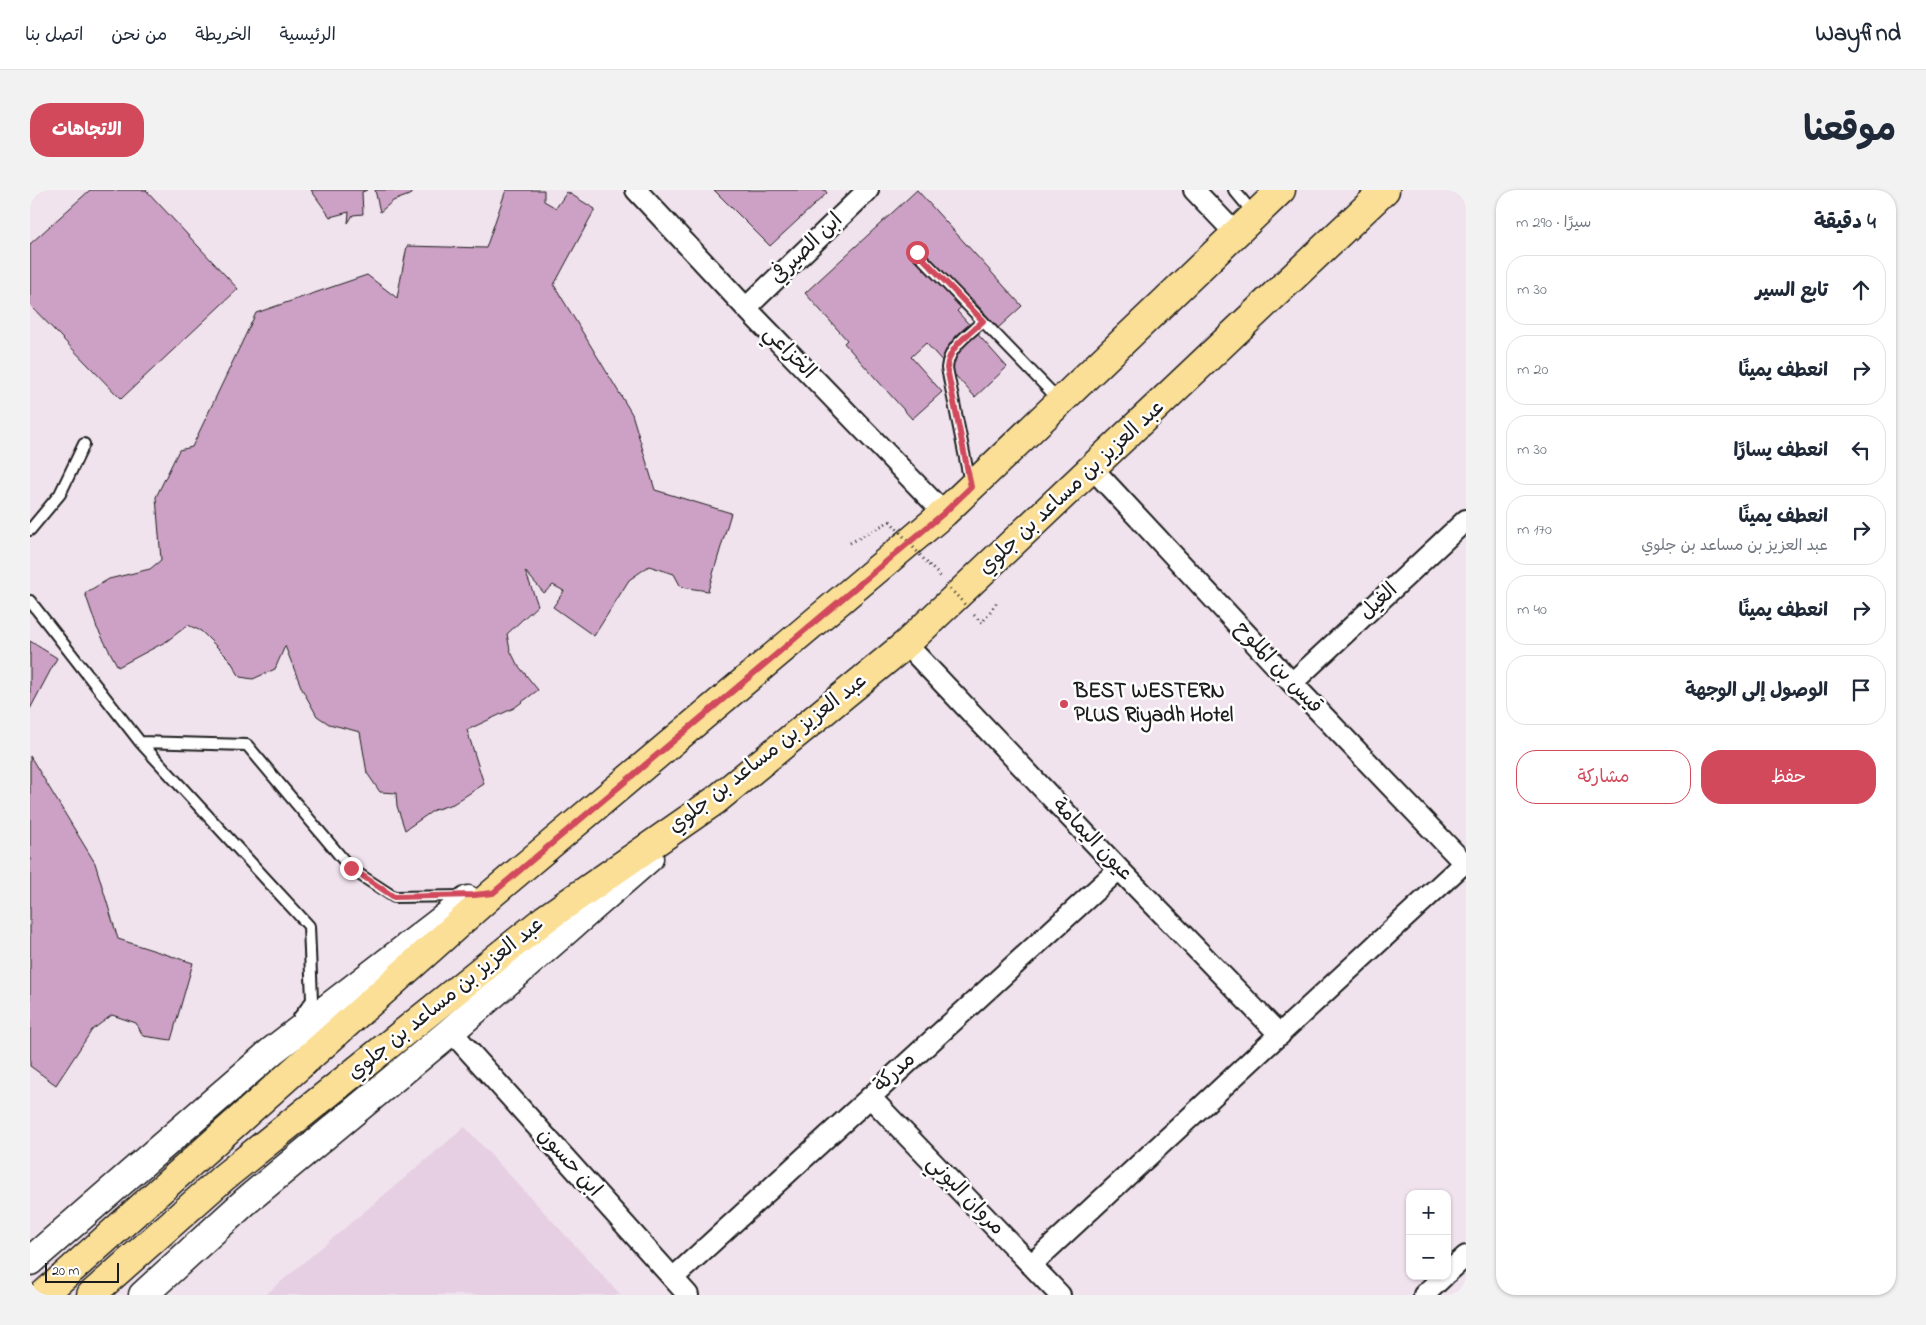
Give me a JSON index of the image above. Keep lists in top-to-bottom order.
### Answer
{
  "streets": {
    "main road": ["عبد العزيز بن مساعد بن جلوي"],
    "street": [
      "ابن الصيرفي",
      "الخزاعي",
      "الغيل",
      "قيس بن الملوح",
      "عيون اليمامة",
      "مدركة",
      "ابن حسون",
      "مروان البوني"
    ]
  },
  "crossings": [
    ["ابن الصيرفي", "الخزاعي"],
    ["الخزاعي", "عبد العزيز بن مساعد بن جلوي"],
    ["عبد العزيز بن مساعد بن جلوي", "قيس بن الملوح"],
    ["عبد العزيز بن مساعد بن جلوي", "عيون اليمامة"],
    ["الغيل", "قيس بن الملوح"],
    ["عيون اليمامة", "مدركة"],
    ["مدركة", "ابن حسون"],
    ["مدركة", "مروان البوني"]
  ],
  "places": ["BEST WESTERN PLUS Riyadh Hotel"],
  "scale_bar": "20 m",
  "page": {
    "header": "Wayfind",
    "nav": [
      "الرئيسية",
      "الخريطة",
      "من نحن",
      "اتصل بنا"
    ],
    "title": "موقعنا",
    "buttons": [
      "الاتجاهات",
      ["حفظ", "مشاركة"]
    ],
    "heading": ["4 دقيقة", "سيرًا · 290 m"],
    "list": [
      ["تابع السير", "30 m"],
      ["انعطف يمينًا", "20 m"],
      ["انعطف يسارًا", "30 m"],
      ["انعطف يمينًا", "عبد العزيز بن مساعد بن جلوي", "170 m"],
      ["انعطف يمينًا", "40 m"],
      "الوصول إلى الوجهة"
    ],
    "map_buttons": ["+", "−"],
    "scale": "20 m"
  }
}
